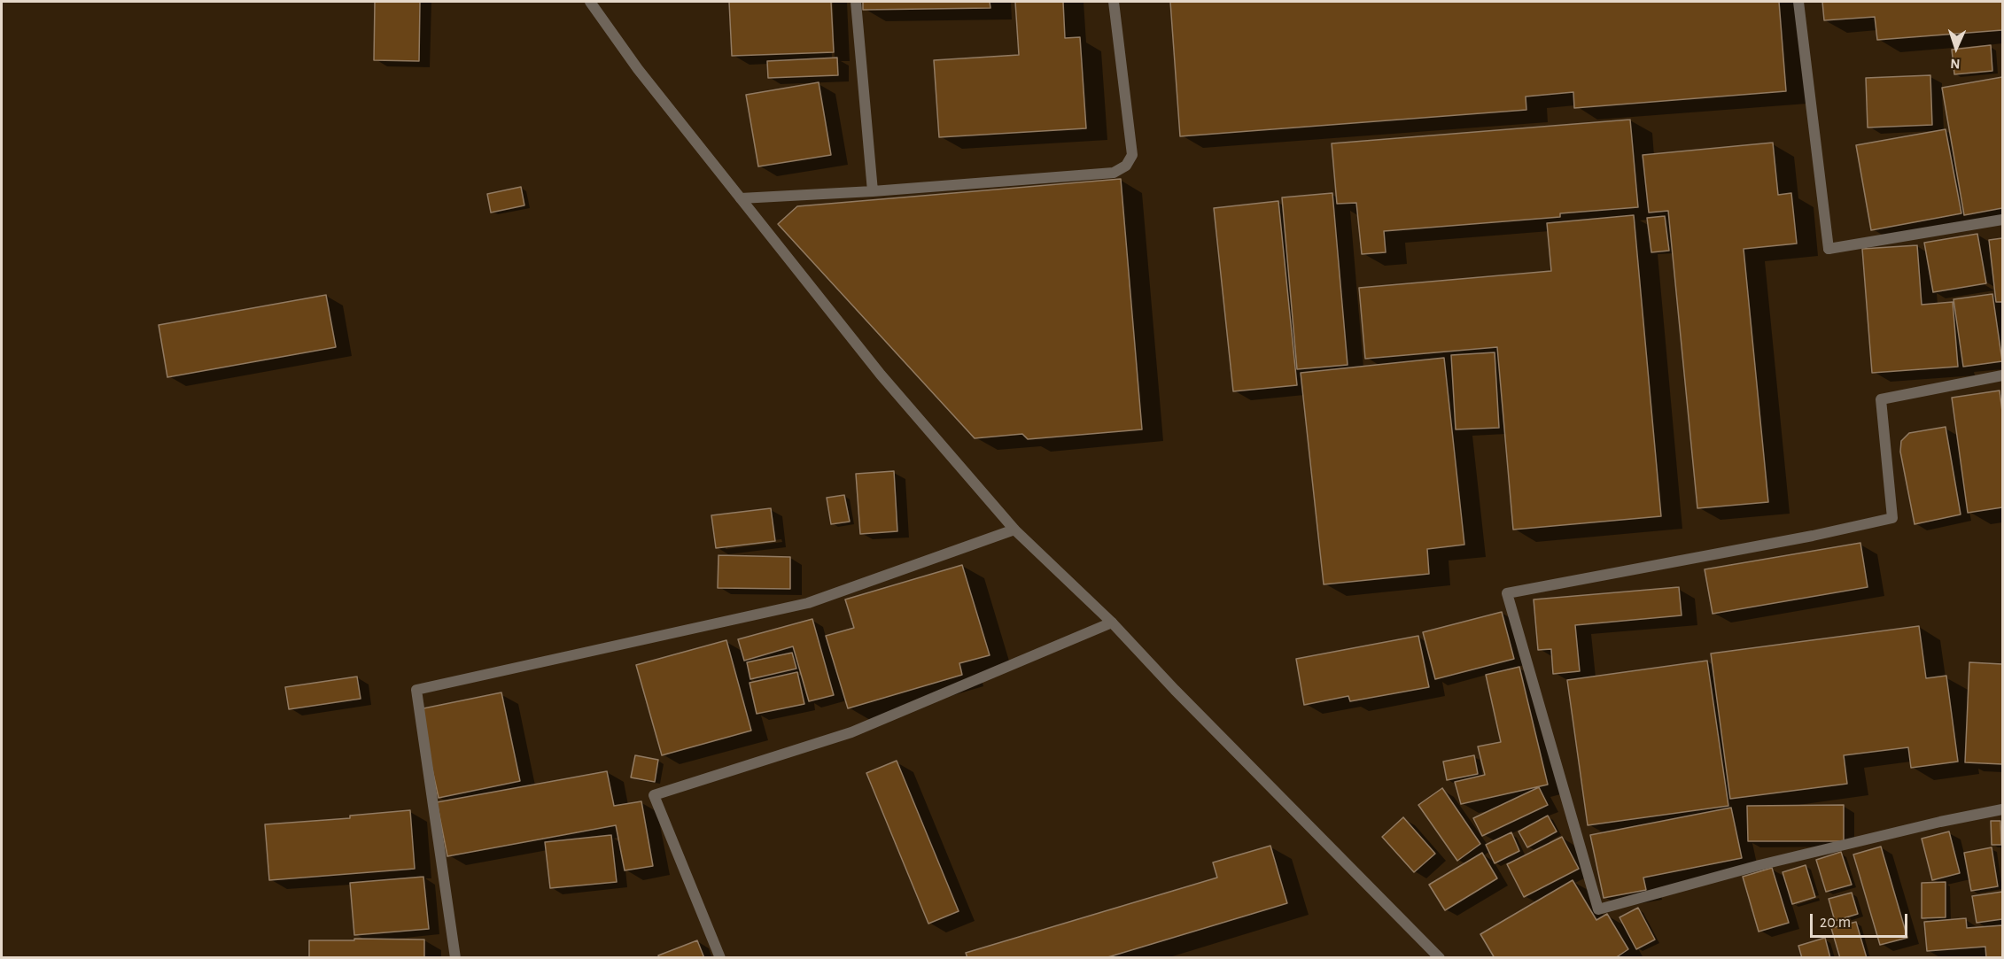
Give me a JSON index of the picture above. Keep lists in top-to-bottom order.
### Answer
{
  "scale_bar": "20 m",
  "north": "bottom"
}
